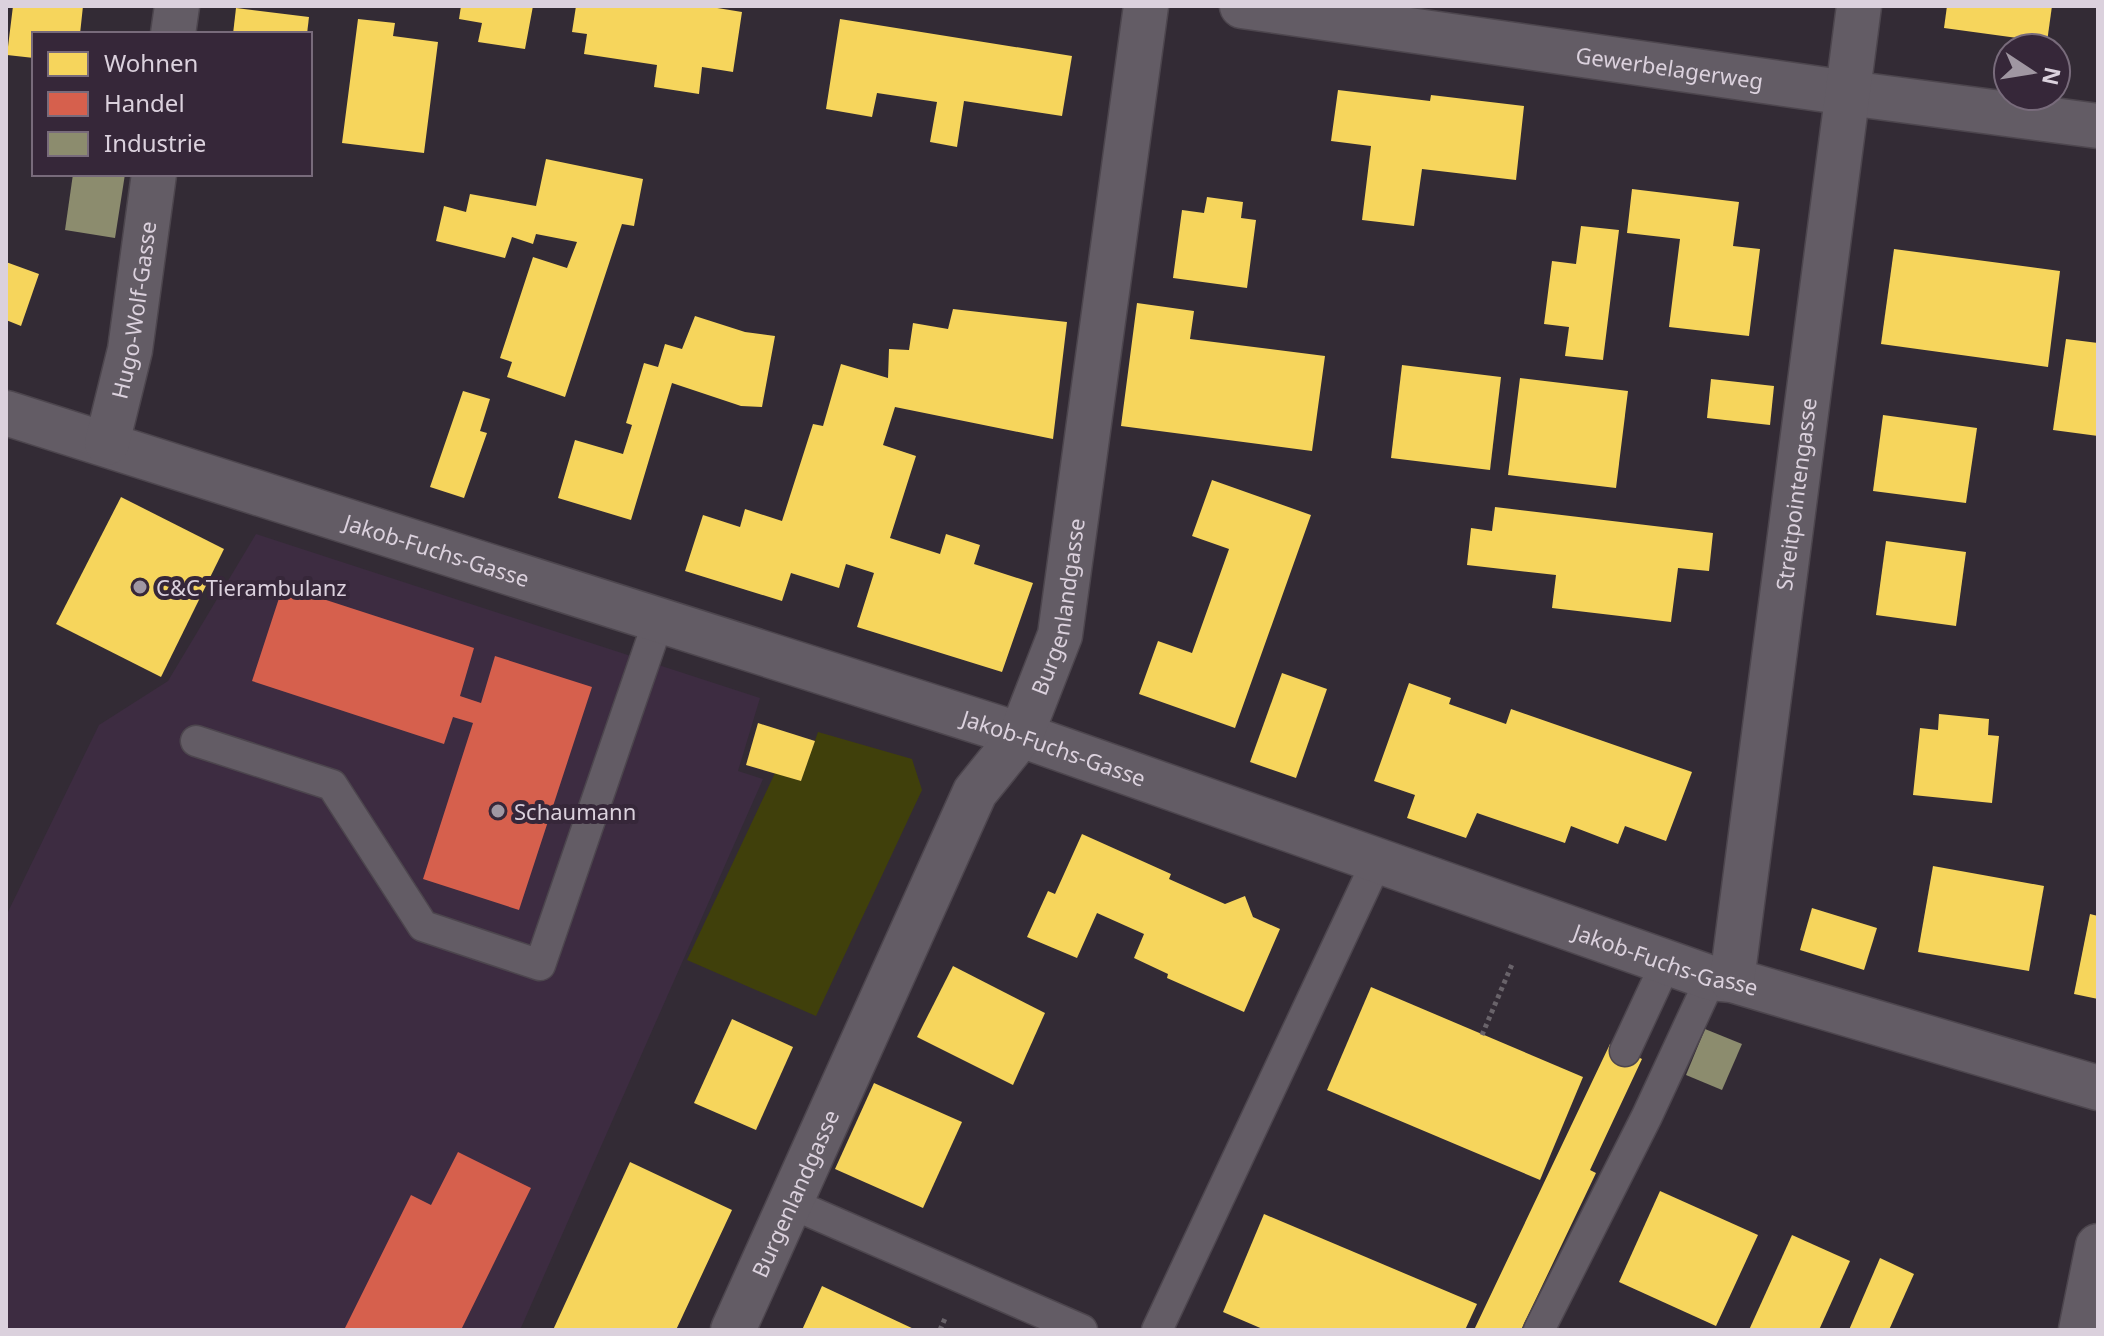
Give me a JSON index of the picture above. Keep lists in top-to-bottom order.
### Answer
{
  "streets": {
    "street": [
      "Gewerbelagerweg",
      "Hugo-Wolf-Gasse",
      "Streitpointengasse",
      "Jakob-Fuchs-Gasse",
      "Burgenlandgasse"
    ]
  },
  "crossings": [
    ["Gewerbelagerweg", "Streitpointengasse"],
    ["Hugo-Wolf-Gasse", "Jakob-Fuchs-Gasse"],
    ["Streitpointengasse", "Jakob-Fuchs-Gasse"],
    ["Jakob-Fuchs-Gasse", "Burgenlandgasse"]
  ],
  "places": ["C&C Tierambulanz", "Schaumann"],
  "legend": ["Wohnen", "Handel", "Industrie"],
  "north": "right"
}
